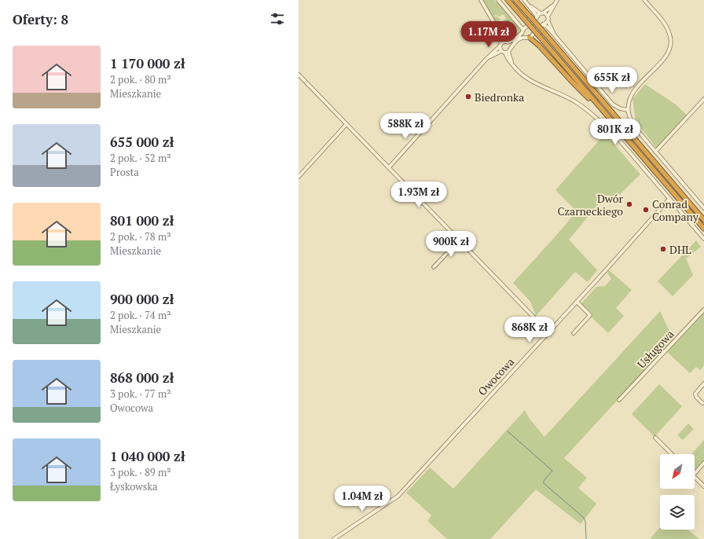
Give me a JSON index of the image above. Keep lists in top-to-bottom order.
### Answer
{
  "streets": {
    "street": ["Usługowa", "Owocowa"]
  },
  "places": [
    "Biedronka",
    "Dwór Czarneckiego",
    "Conrad Company",
    "DHL"
  ],
  "north": "bottom left",
  "page": {
    "heading": "Oferty: 8",
    "price": [
      "1.17M zł",
      "655K zł",
      "588K zł",
      "801K zł",
      "1.93M zł",
      "900K zł",
      "868K zł",
      "1.04M zł"
    ],
    "list": [
      {
        "name": "1 170 000 zł",
        "note": "2 pok. · 80 m² · Mieszkanie"
      },
      {
        "name": "655 000 zł",
        "note": "2 pok. · 52 m² · Prosta"
      },
      {
        "name": "801 000 zł",
        "note": "2 pok. · 78 m² · Mieszkanie"
      },
      {
        "name": "900 000 zł",
        "note": "2 pok. · 74 m² · Mieszkanie"
      },
      {
        "name": "868 000 zł",
        "note": "3 pok. · 77 m² · Owocowa"
      },
      {
        "name": "1 040 000 zł",
        "note": "3 pok. · 89 m² · Łyskowska"
      }
    ]
  }
}
